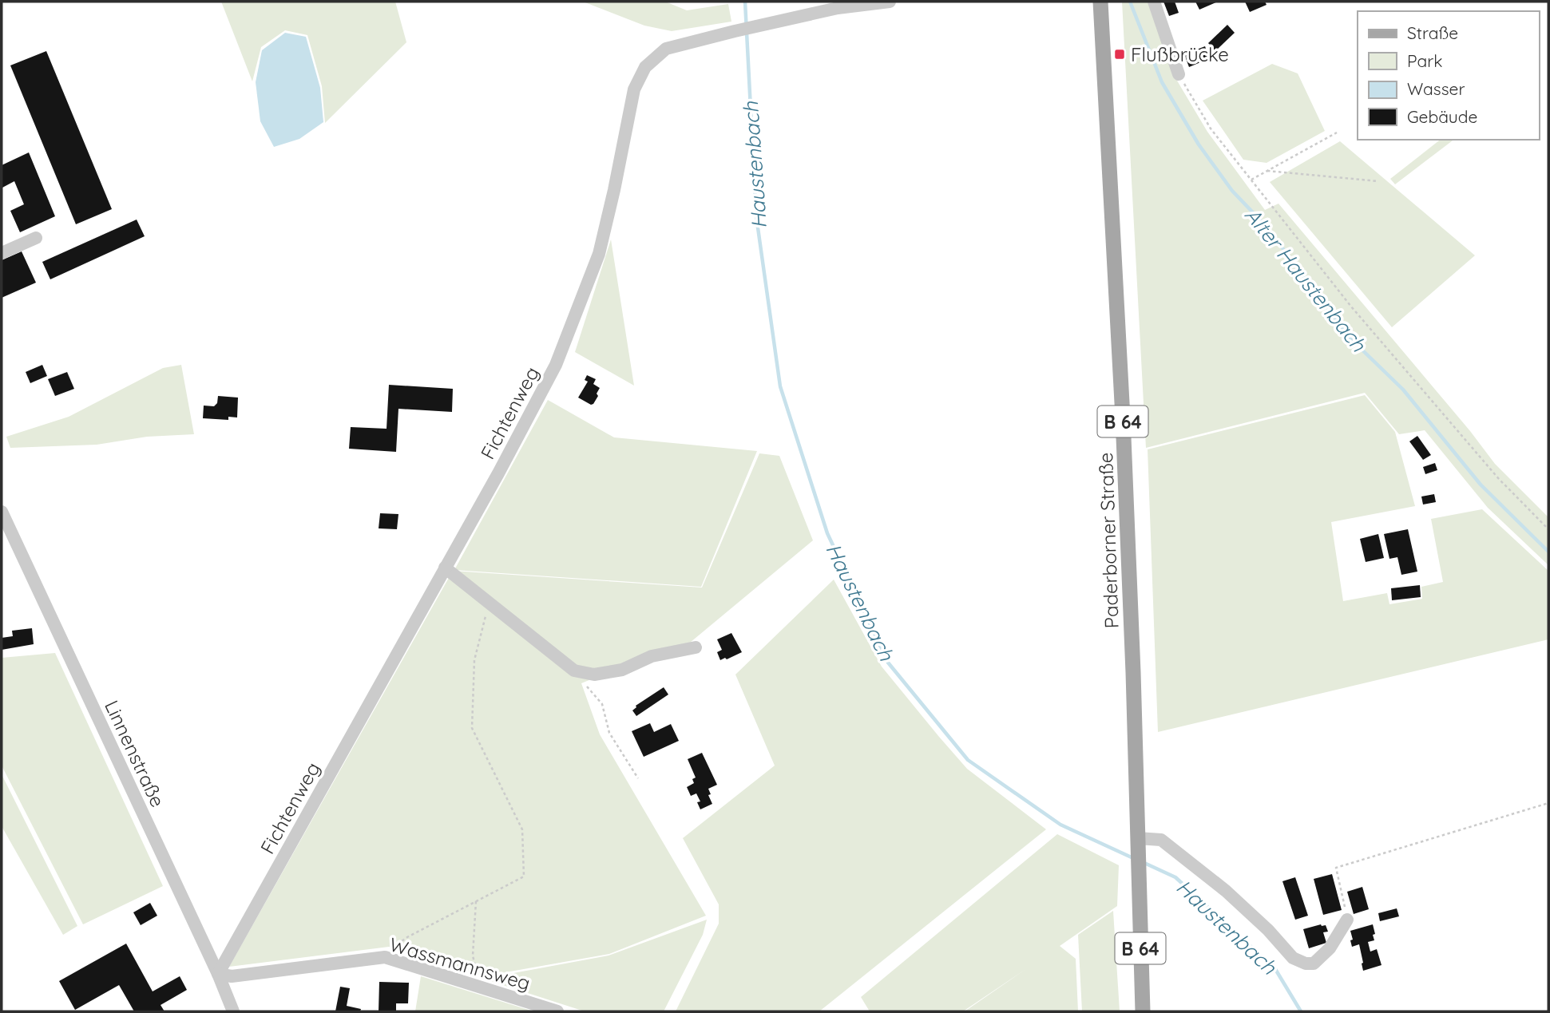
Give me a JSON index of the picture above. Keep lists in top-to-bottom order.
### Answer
{
  "streets": {
    "main road": ["B 64", "Paderborner Straße"],
    "street": ["Fichtenweg", "Linnenstraße", "Wassmannsweg"]
  },
  "crossings": [
    ["Fichtenweg", "Linnenstraße"],
    ["Fichtenweg", "Wassmannsweg"],
    ["Linnenstraße", "Wassmannsweg"]
  ],
  "water": ["Haustenbach", "Alter Haustenbach"],
  "places": {
    "transit": ["Flußbrücke"]
  },
  "legend": [
    "Straße",
    "Park",
    "Wasser",
    "Gebäude"
  ]
}
